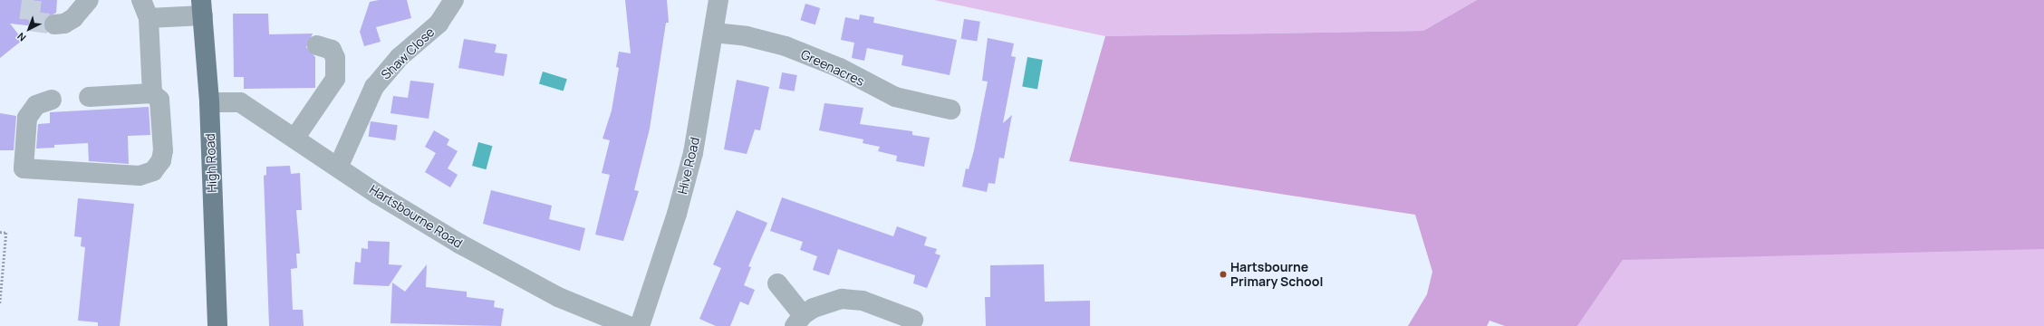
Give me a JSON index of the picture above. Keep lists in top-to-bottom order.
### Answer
{
  "streets": {
    "main road": ["High Road"],
    "street": [
      "Shaw Close",
      "Greenacres",
      "Hive Road",
      "Hartsbourne Road"
    ]
  },
  "crossings": [
    ["Shaw Close", "Hartsbourne Road"],
    ["Greenacres", "Hive Road"],
    ["High Road", "Hartsbourne Road"]
  ],
  "places": ["Hartsbourne Primary School"],
  "north": "bottom left"
}
